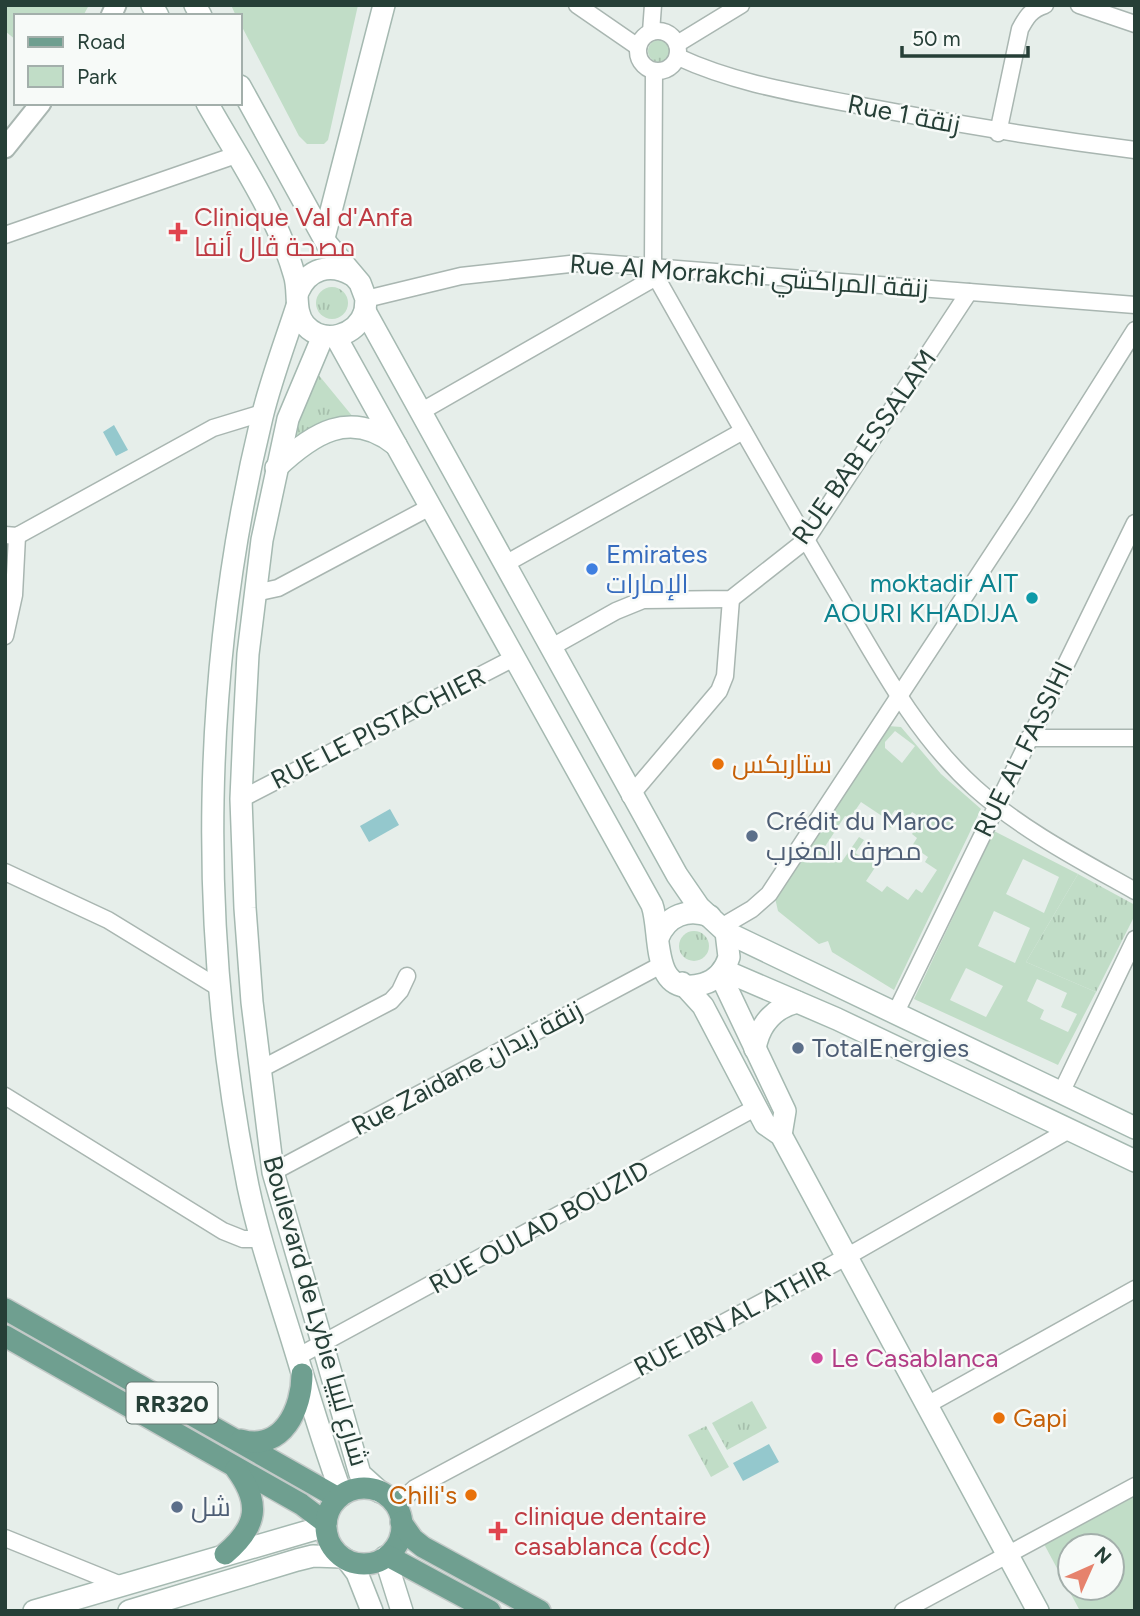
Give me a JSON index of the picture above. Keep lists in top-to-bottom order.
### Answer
{
  "streets": {
    "main road": ["Boulevard de Lybie شارع ليبيا", "RR320"],
    "street": [
      "Rue 1 زنقة",
      "Rue Al Morrakchi زنقة المراكشي",
      "RUE BAB ESSALAM",
      "RUE LE PISTACHIER",
      "RUE AL FASSIHI",
      "Rue Zaidane زنقة زيدان",
      "RUE OULAD BOUZID",
      "RUE IBN AL ATHIR"
    ]
  },
  "crossings": [
    ["Rue Al Morrakchi زنقة المراكشي", "RUE BAB ESSALAM"],
    ["Rue Al Morrakchi زنقة المراكشي", "Boulevard de Lybie شارع ليبيا"],
    ["RUE LE PISTACHIER", "Boulevard de Lybie شارع ليبيا"],
    ["Rue Zaidane زنقة زيدان", "Boulevard de Lybie شارع ليبيا"],
    ["RUE OULAD BOUZID", "Boulevard de Lybie شارع ليبيا"],
    ["Boulevard de Lybie شارع ليبيا", "RUE IBN AL ATHIR"],
    ["Boulevard de Lybie شارع ليبيا", "RR320"],
    ["RUE IBN AL ATHIR", "RR320"]
  ],
  "places": {
    "health": ["Clinique Val d'Anfa مصحة ڤال أنفا", "clinique dentaire casablanca (cdc)"],
    "other": [
      "Emirates الإمارات",
      "moktadir AIT AOURI KHADIJA",
      "ستاربكس",
      "Crédit du Maroc مصرف المغرب",
      "TotalEnergies",
      "Le Casablanca",
      "Gapi",
      "Chili's",
      "شل"
    ]
  },
  "legend": ["Road", "Park"],
  "scale_bar": "50 m",
  "north": "top right"
}
